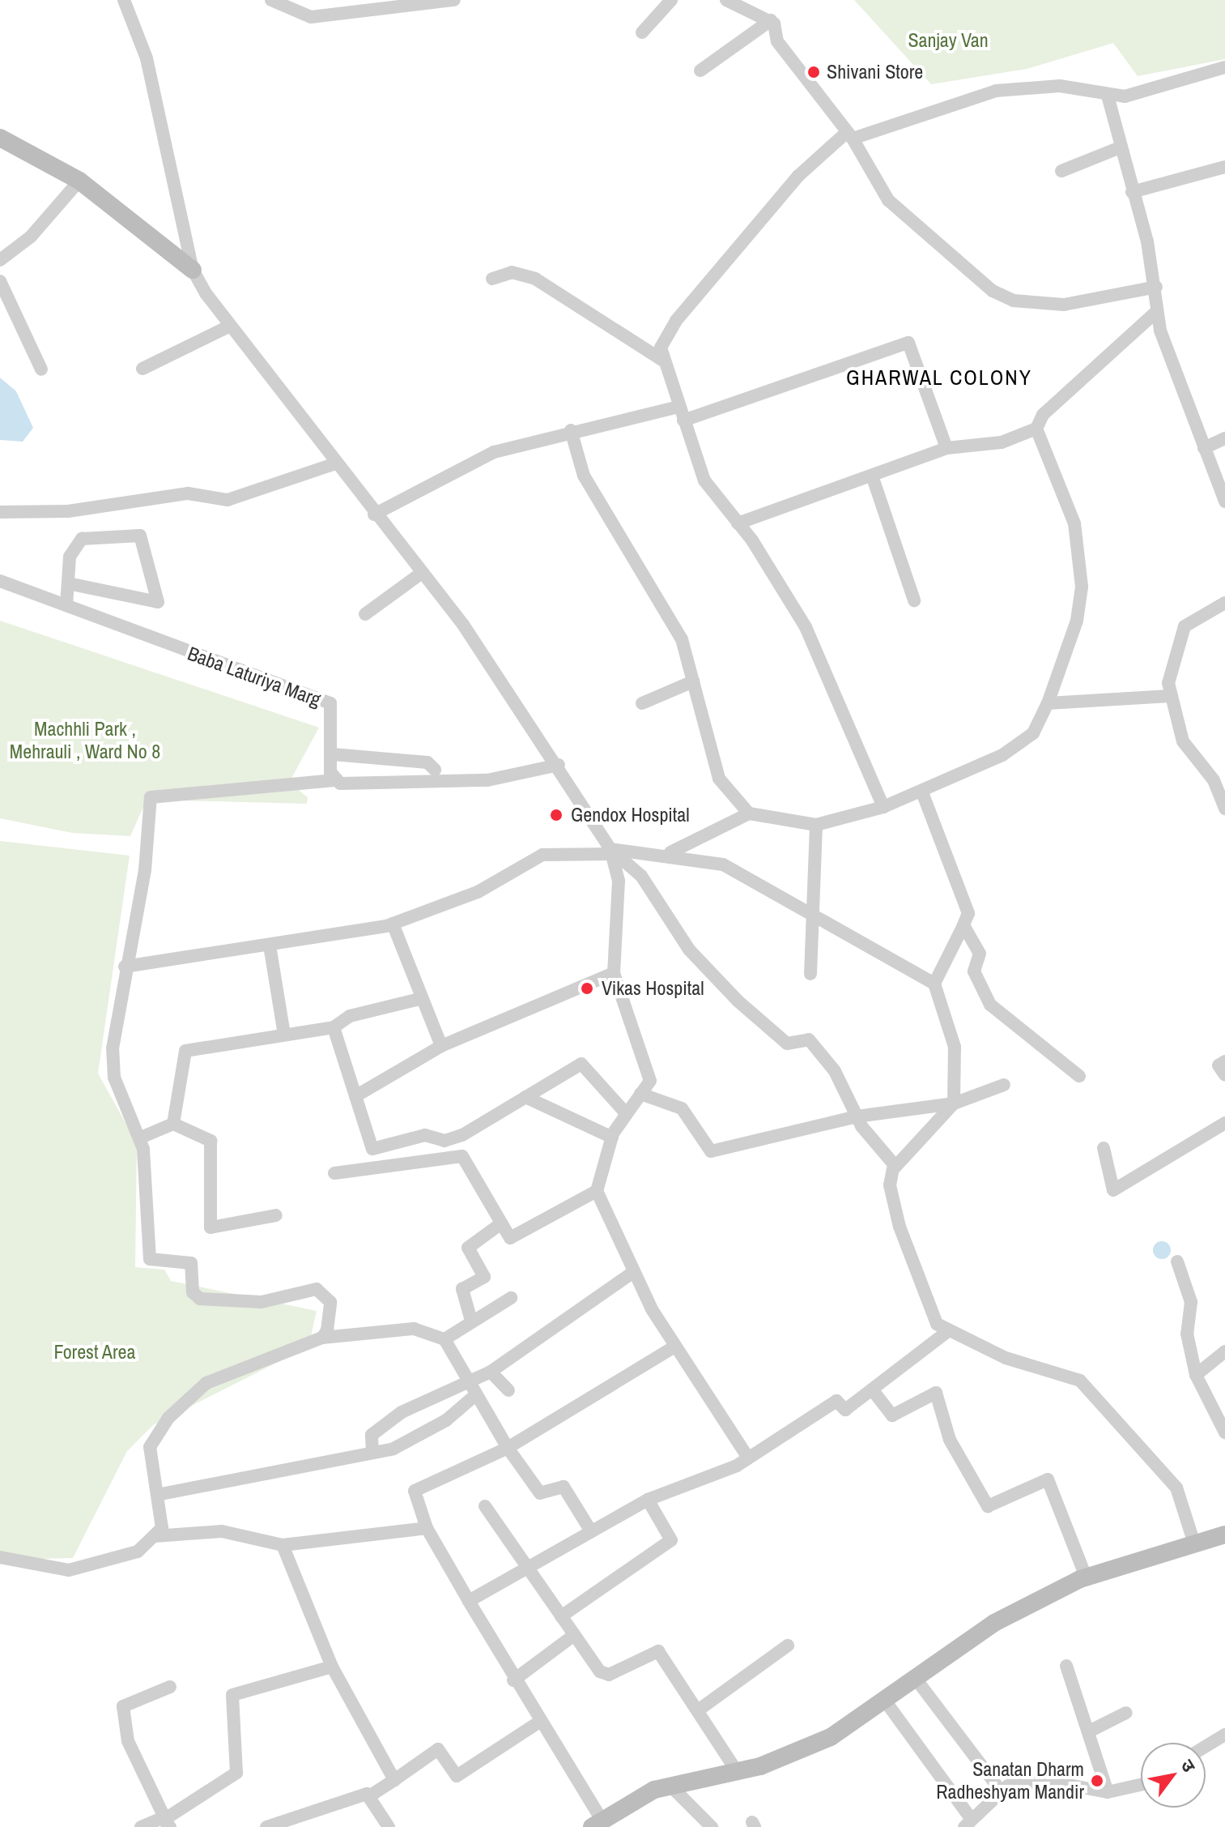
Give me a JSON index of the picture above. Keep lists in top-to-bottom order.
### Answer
{
  "streets": {
    "street": ["Baba Laturiya Marg"]
  },
  "districts": ["GHARWAL COLONY"],
  "parks": ["Sanjay Van", "Machhli Park , Mehrauli , Ward No 8", "Forest Area"],
  "places": [
    "Shivani Store",
    "Gendox Hospital",
    "Vikas Hospital",
    "Sanatan Dharm Radheshyam Mandir"
  ],
  "north": "top right"
}
